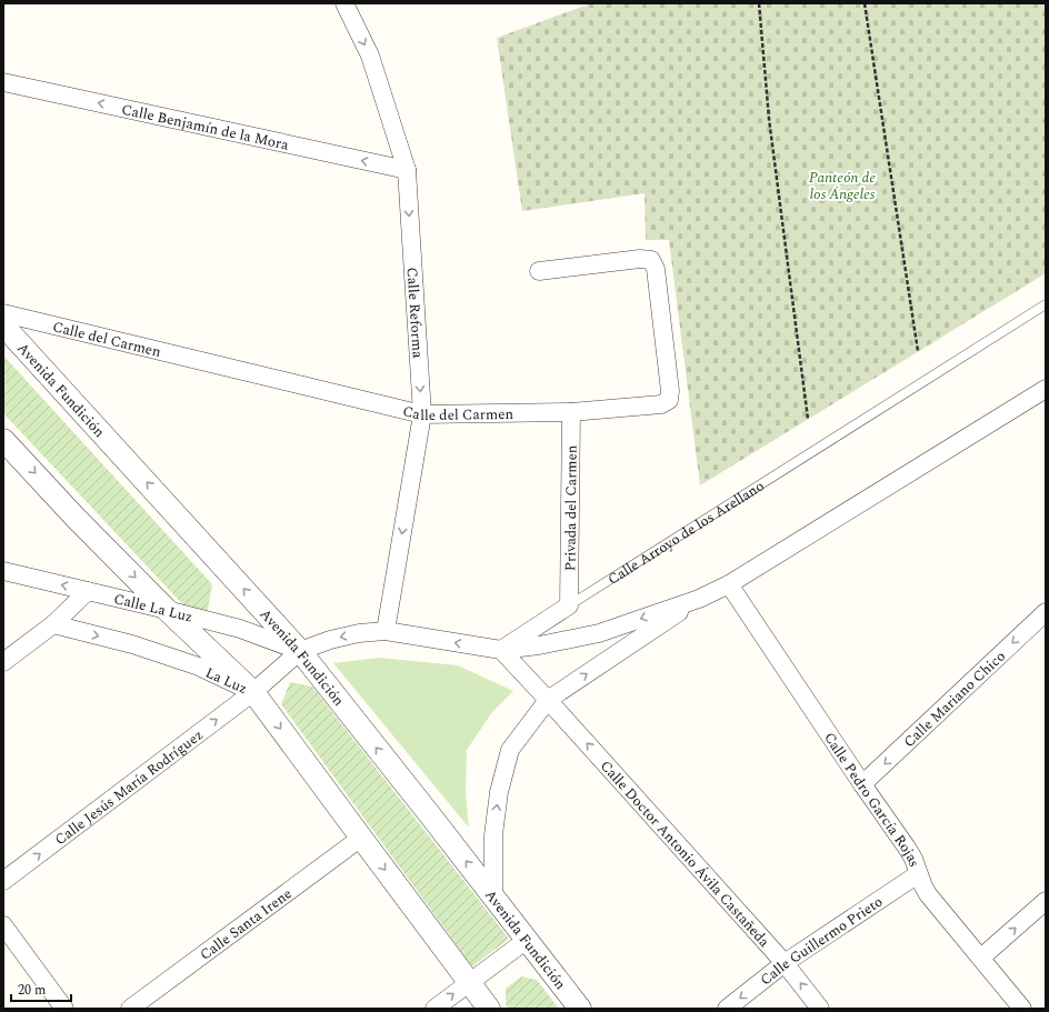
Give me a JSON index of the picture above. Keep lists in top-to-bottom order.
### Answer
{
  "streets": {
    "street": [
      "Calle Benjamín de la Mora",
      "Calle Reforma",
      "Calle del Carmen",
      "Avenida Fundición",
      "Privada del Carmen",
      "Calle Arroyo de los Arellano",
      "Calle La Luz",
      "La Luz",
      "Calle Mariano Chico",
      "Calle Jesús María Rodríguez",
      "Calle Pedro García Rojas",
      "Calle Doctor Antonio Ávila Castañeda",
      "Calle Santa Irene",
      "Calle Guillermo Prieto"
    ]
  },
  "crossings": [
    ["Calle Benjamín de la Mora", "Calle Reforma"],
    ["Calle Reforma", "Calle del Carmen"],
    ["Calle Reforma", "La Luz"],
    ["Calle del Carmen", "Privada del Carmen"],
    ["Avenida Fundición", "Calle La Luz"],
    ["Avenida Fundición", "La Luz"],
    ["Privada del Carmen", "Calle Arroyo de los Arellano"],
    ["Calle Arroyo de los Arellano", "La Luz"],
    ["Calle La Luz", "La Luz"],
    ["La Luz", "Calle Jesús María Rodríguez"],
    ["Calle Mariano Chico", "Calle Pedro García Rojas"],
    ["Calle Pedro García Rojas", "Calle Guillermo Prieto"],
    ["Calle Doctor Antonio Ávila Castañeda", "Calle Guillermo Prieto"]
  ],
  "one_way": [
    "Calle Benjamín de la Mora",
    "Calle Reforma",
    "Calle Mariano Chico",
    "Calle Jesús María Rodríguez",
    "Calle Doctor Antonio Ávila Castañeda"
  ],
  "parks": ["Panteón de los Ángeles"],
  "scale_bar": "20 m"
}
